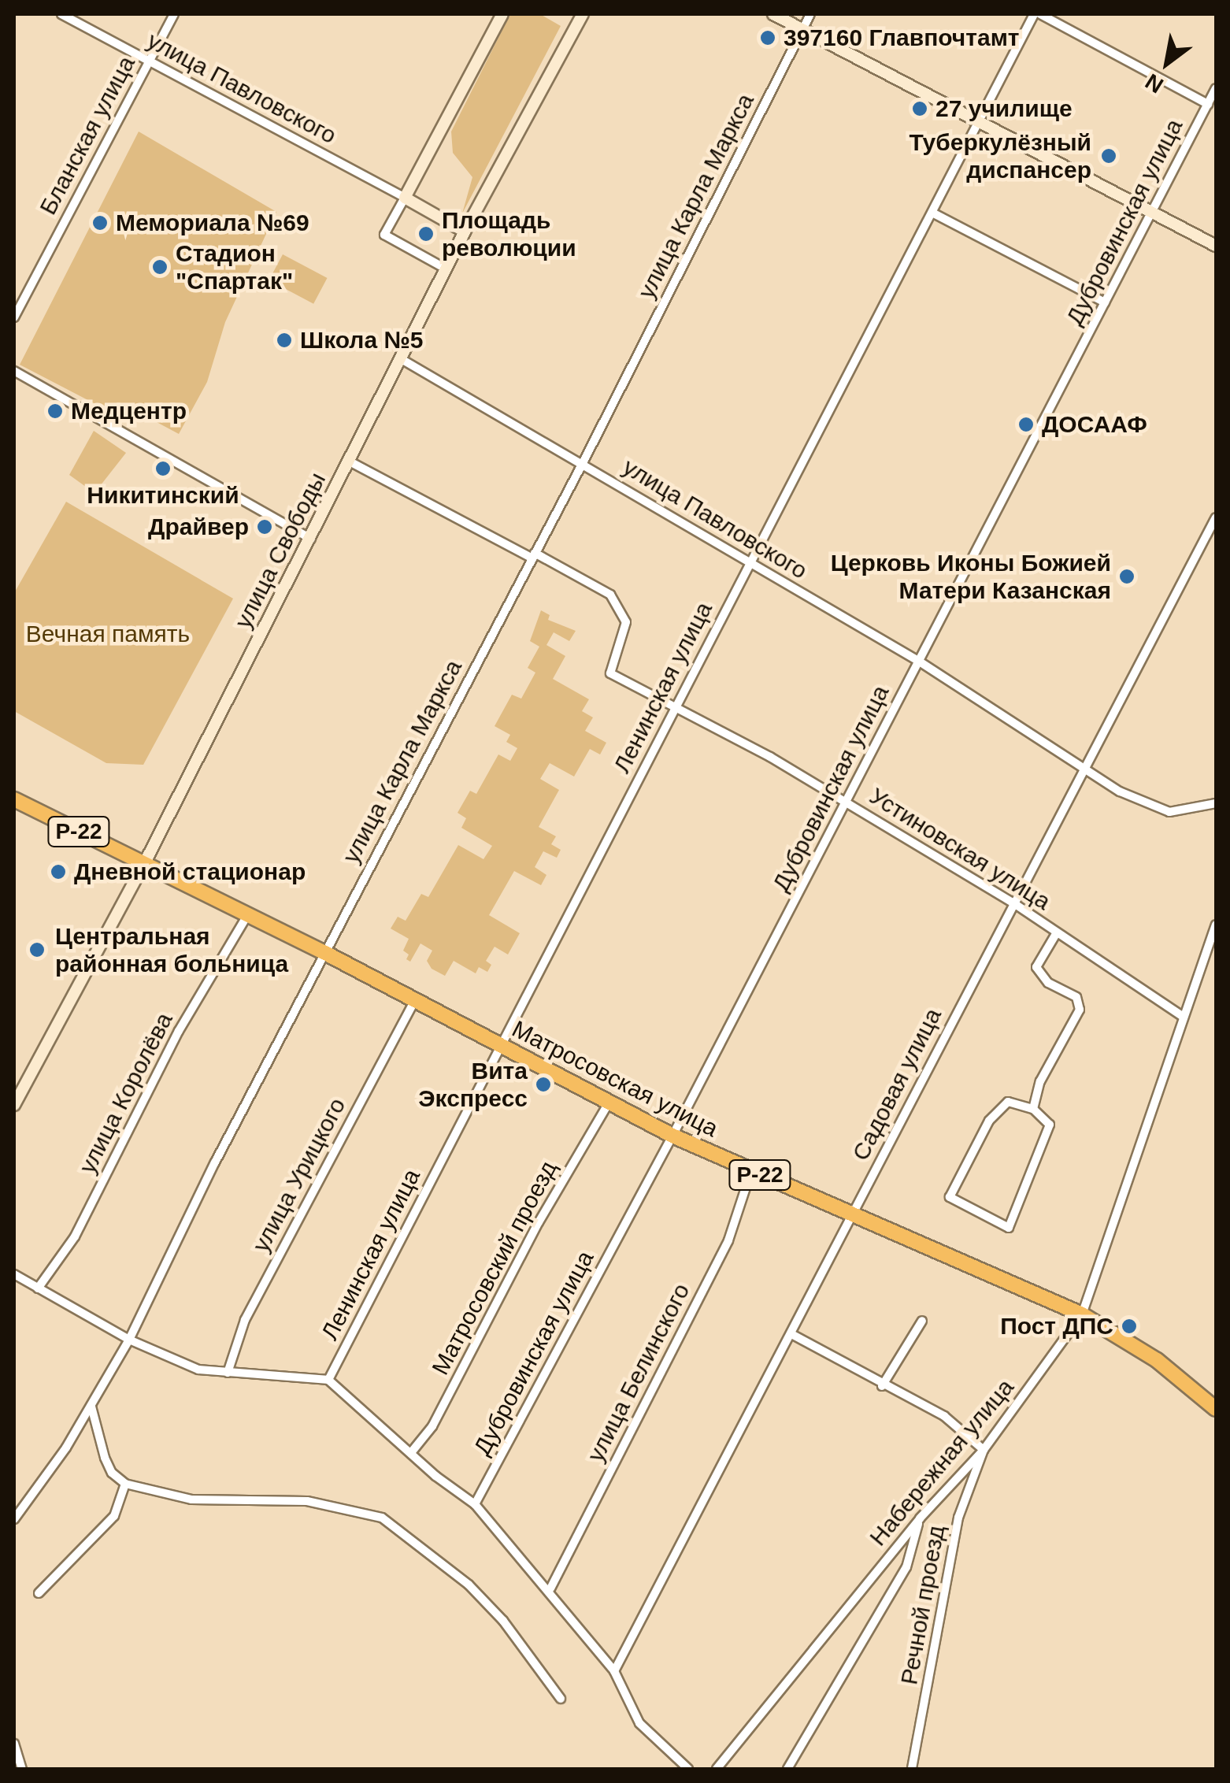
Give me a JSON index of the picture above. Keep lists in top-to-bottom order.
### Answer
{
  "streets": {
    "highway": ["Р-22", "Матросовская улица"],
    "main road": ["улица Свободы"],
    "street": [
      "улица Павловского",
      "Бланская улица",
      "улица Карла Маркса",
      "Дубровинская улица",
      "Ленинская улица",
      "Устиновская улица",
      "Садовая улица",
      "улица Королёва",
      "улица Урицкого",
      "Матросовский проезд",
      "улица Белинского",
      "Набережная улица",
      "Речной проезд"
    ]
  },
  "crossings": [
    ["улица Павловского", "Бланская улица"],
    ["улица Павловского", "улица Карла Маркса"],
    ["улица Павловского", "Дубровинская улица"],
    ["улица Павловского", "улица Свободы"],
    ["улица Павловского", "Ленинская улица"],
    ["улица Павловского", "Садовая улица"],
    ["улица Карла Маркса", "Устиновская улица"],
    ["улица Карла Маркса", "Матросовская улица"],
    ["Дубровинская улица", "Устиновская улица"],
    ["Дубровинская улица", "Матросовская улица"],
    ["улица Свободы", "Устиновская улица"],
    ["улица Свободы", "Матросовская улица"],
    ["Ленинская улица", "Устиновская улица"],
    ["Ленинская улица", "Матросовская улица"],
    ["Устиновская улица", "Садовая улица"],
    ["Устиновская улица", "Набережная улица"],
    ["Матросовская улица", "Садовая улица"],
    ["Матросовская улица", "улица Королёва"],
    ["Матросовская улица", "улица Урицкого"],
    ["Матросовская улица", "Матросовский проезд"],
    ["Матросовская улица", "улица Белинского"],
    ["Матросовская улица", "Набережная улица"],
    ["Набережная улица", "Речной проезд"]
  ],
  "parks": ["Вечная память"],
  "places": [
    "397160 Главпочтамт",
    "27 училище",
    "Туберкулёзный диспансер",
    "Мемориала №69",
    "Площадь революции",
    "Стадион \"Спартак\"",
    "Школа №5",
    "Медцентр",
    "ДОСААФ",
    "Никитинский",
    "Драйвер",
    "Церковь Иконы Божией Матери Казанская",
    "Дневной стационар",
    "Центральная районная больница",
    "Вита Экспресс",
    "Пост ДПС"
  ],
  "north": "bottom left"
}
